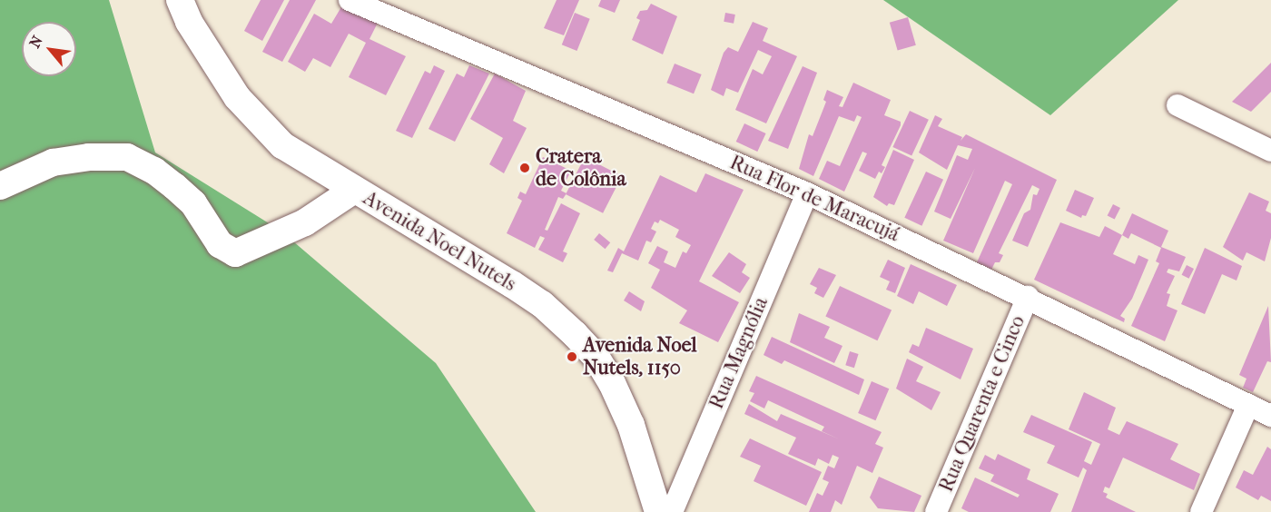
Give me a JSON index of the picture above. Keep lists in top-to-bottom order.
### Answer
{
  "streets": {
    "street": [
      "Rua Flor de Maracujá",
      "Avenida Noel Nutels",
      "Rua Magnólia",
      "Rua Quarenta e Cinco"
    ]
  },
  "crossings": [
    ["Rua Flor de Maracujá", "Rua Magnólia"],
    ["Rua Flor de Maracujá", "Rua Quarenta e Cinco"]
  ],
  "places": ["Cratera de Colônia", "Avenida Noel Nutels, 1150"],
  "north": "top left"
}
